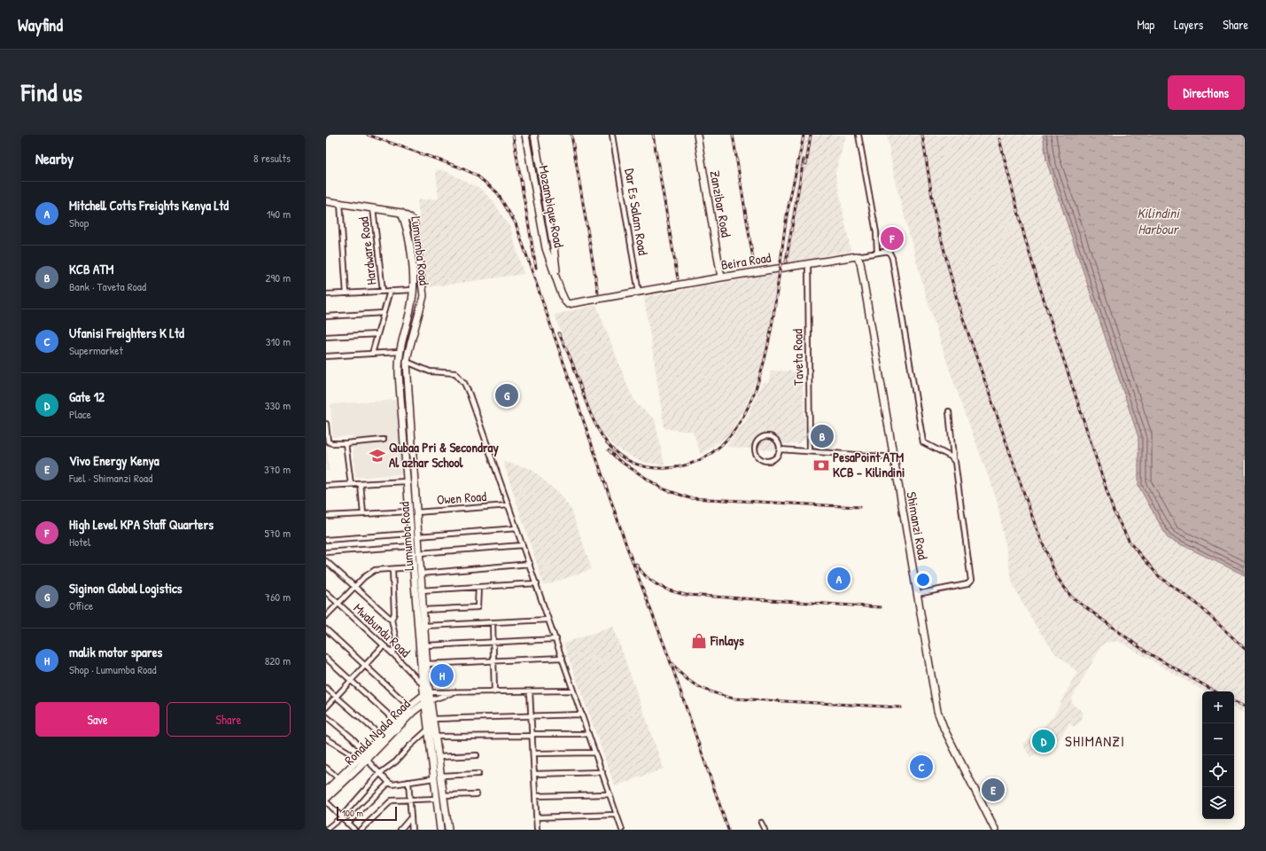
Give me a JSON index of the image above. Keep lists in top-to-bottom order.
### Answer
{
  "streets": {
    "main road": [
      "Zanzibar Road",
      "Mozambique Road",
      "Lumumba Road",
      "Beira Road",
      "Shimanzi Road",
      "Ronald Ngala Road"
    ],
    "street": [
      "Dar Es Salam Road",
      "Hardware Road",
      "Taveta Road",
      "Owen Road",
      "Mwabundu Road"
    ]
  },
  "crossings": [
    ["Zanzibar Road", "Beira Road"],
    ["Mozambique Road", "Dar Es Salam Road"],
    ["Mozambique Road", "Beira Road"],
    ["Dar Es Salam Road", "Beira Road"],
    ["Lumumba Road", "Owen Road"],
    ["Lumumba Road", "Mwabundu Road"],
    ["Lumumba Road", "Ronald Ngala Road"],
    ["Beira Road", "Taveta Road"],
    ["Beira Road", "Shimanzi Road"]
  ],
  "districts": ["SHIMANZI"],
  "water": ["Kilindini Harbour"],
  "places": {
    "school or university": ["Qubaa Pri & Secondray Al azhar School"],
    "bank": ["PesaPoint ATM KCB - Kilindini"],
    "shop": ["Finlays"]
  },
  "scale_bar": "100 m",
  "page": {
    "header": "Wayfind",
    "nav": ["Map", "Layers", "Share"],
    "title": "Find us",
    "buttons": [
      "Directions",
      ["Save", "Share"]
    ],
    "heading": ["Nearby", "8 results"],
    "list": [
      {
        "mark": "A",
        "name": "Mitchell Cotts Freights Kenya Ltd",
        "note": "Shop",
        "value": "140 m"
      },
      {
        "mark": "B",
        "name": "KCB ATM",
        "note": "Bank · Taveta Road",
        "value": "290 m"
      },
      {
        "mark": "C",
        "name": "Ufanisi Freighters K Ltd",
        "note": "Supermarket",
        "value": "310 m"
      },
      {
        "mark": "D",
        "name": "Gate 12",
        "note": "Place",
        "value": "330 m"
      },
      {
        "mark": "E",
        "name": "Vivo Energy Kenya",
        "note": "Fuel · Shimanzi Road",
        "value": "370 m"
      },
      {
        "mark": "F",
        "name": "High Level KPA Staff Quarters",
        "note": "Hotel",
        "value": "570 m"
      },
      {
        "mark": "G",
        "name": "Siginon Global Logistics",
        "note": "Office",
        "value": "760 m"
      },
      {
        "mark": "H",
        "name": "malik motor spares",
        "note": "Shop · Lumumba Road",
        "value": "820 m"
      }
    ],
    "pins": [
      "F",
      "G",
      "B",
      "A",
      "H",
      "D",
      "C",
      "E"
    ],
    "map_buttons": ["+", "−"],
    "scale": "100 m"
  }
}
